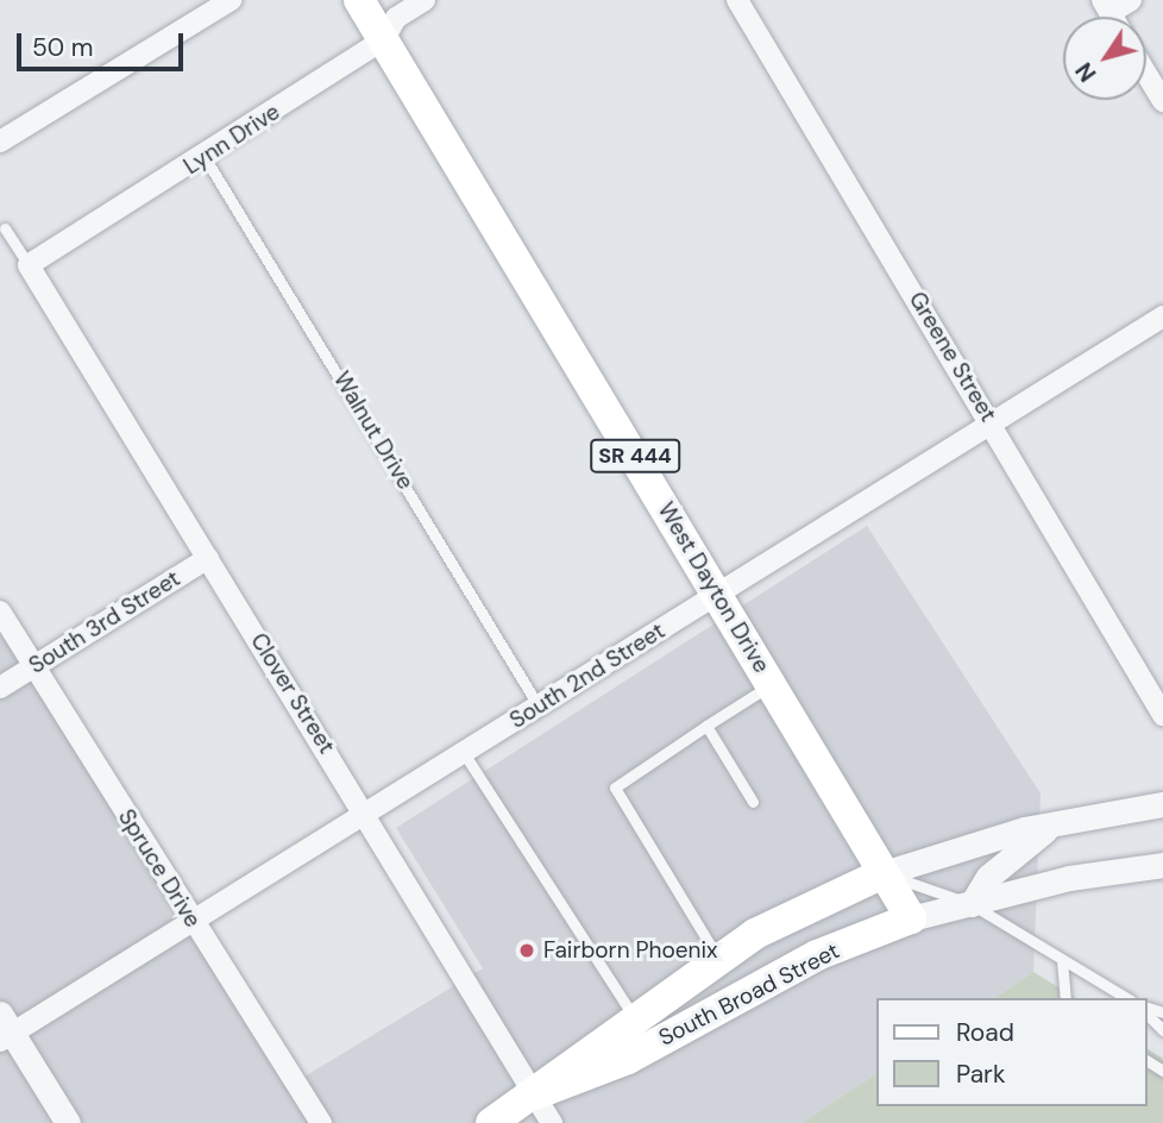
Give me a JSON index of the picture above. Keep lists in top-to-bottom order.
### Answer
{
  "streets": {
    "main road": ["SR 444", "West Dayton Drive", "South Broad Street"],
    "street": [
      "Lynn Drive",
      "Greene Street",
      "South 3rd Street",
      "South 2nd Street",
      "Clover Street",
      "Spruce Drive"
    ],
    "lane": ["Walnut Drive"]
  },
  "crossings": [
    ["Lynn Drive", "Walnut Drive"],
    ["Lynn Drive", "West Dayton Drive"],
    ["Lynn Drive", "Clover Street"],
    ["Greene Street", "South 2nd Street"],
    ["Walnut Drive", "South 2nd Street"],
    ["West Dayton Drive", "South 2nd Street"],
    ["West Dayton Drive", "South Broad Street"],
    ["South 3rd Street", "Clover Street"],
    ["South 3rd Street", "Spruce Drive"],
    ["South 2nd Street", "Clover Street"],
    ["South 2nd Street", "Spruce Drive"],
    ["Clover Street", "South Broad Street"]
  ],
  "places": ["Fairborn Phoenix"],
  "legend": ["Road", "Park"],
  "scale_bar": "50 m",
  "north": "bottom left"
}
